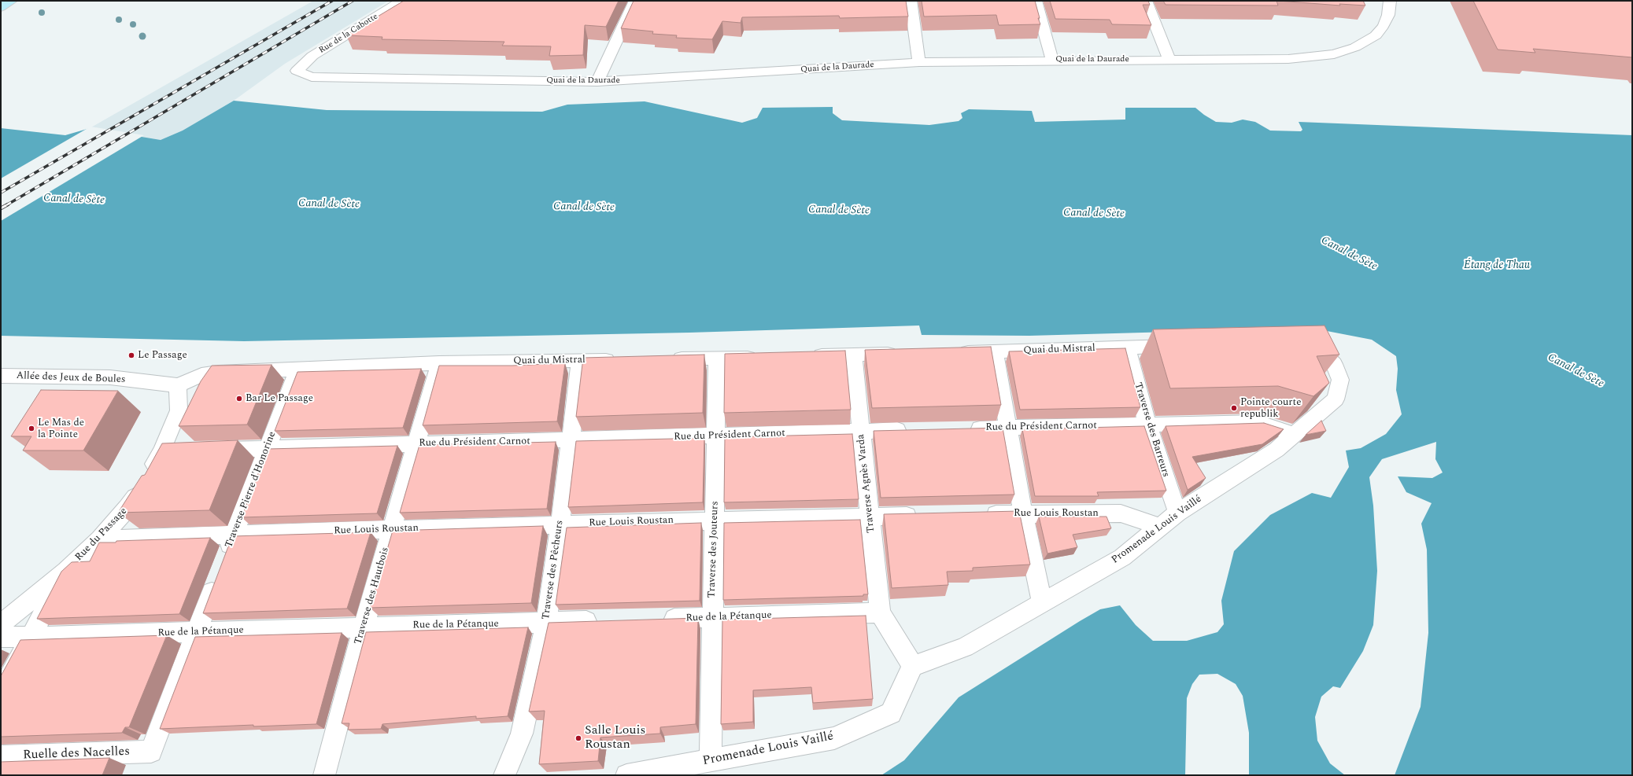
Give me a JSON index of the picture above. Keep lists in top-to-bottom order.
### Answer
{
  "streets": {
    "street": [
      "Rue de la Cabotte",
      "Quai de la Daurade",
      "Quai du Mistral",
      "Allée des Jeux de Boules",
      "Rue du Président Carnot",
      "Traverse des Barreurs",
      "Traverse Agnès Varda",
      "Traverse Pierre d'Honorine",
      "Rue Louis Roustan",
      "Promenade Louis Vaillé",
      "Rue du Passage",
      "Traverse des Jouteurs",
      "Traverse des Pêcheurs",
      "Traverse des Hautbois",
      "Rue de la Pétanque",
      "Ruelle des Nacelles"
    ]
  },
  "crossings": [
    ["Rue de la Cabotte", "Quai de la Daurade"],
    ["Quai du Mistral", "Allée des Jeux de Boules"],
    ["Quai du Mistral", "Traverse des Barreurs"],
    ["Quai du Mistral", "Traverse Pierre d'Honorine"],
    ["Quai du Mistral", "Rue du Passage"],
    ["Quai du Mistral", "Traverse des Pêcheurs"],
    ["Quai du Mistral", "Traverse des Hautbois"],
    ["Allée des Jeux de Boules", "Rue du Passage"],
    ["Rue du Président Carnot", "Traverse des Barreurs"],
    ["Rue du Président Carnot", "Traverse Agnès Varda"],
    ["Rue du Président Carnot", "Traverse Pierre d'Honorine"],
    ["Rue du Président Carnot", "Promenade Louis Vaillé"],
    ["Rue du Président Carnot", "Traverse des Jouteurs"],
    ["Rue du Président Carnot", "Traverse des Pêcheurs"],
    ["Rue du Président Carnot", "Traverse des Hautbois"],
    ["Traverse des Barreurs", "Promenade Louis Vaillé"],
    ["Traverse Agnès Varda", "Rue Louis Roustan"],
    ["Traverse Agnès Varda", "Rue de la Pétanque"],
    ["Traverse Pierre d'Honorine", "Rue Louis Roustan"],
    ["Traverse Pierre d'Honorine", "Rue de la Pétanque"],
    ["Traverse Pierre d'Honorine", "Ruelle des Nacelles"],
    ["Rue Louis Roustan", "Promenade Louis Vaillé"],
    ["Rue Louis Roustan", "Rue du Passage"],
    ["Rue Louis Roustan", "Traverse des Jouteurs"],
    ["Rue Louis Roustan", "Traverse des Pêcheurs"],
    ["Rue Louis Roustan", "Traverse des Hautbois"],
    ["Promenade Louis Vaillé", "Traverse des Jouteurs"],
    ["Traverse des Jouteurs", "Rue de la Pétanque"],
    ["Traverse des Pêcheurs", "Rue de la Pétanque"],
    ["Traverse des Hautbois", "Rue de la Pétanque"]
  ],
  "water": ["Canal de Sète", "Étang de Thau"],
  "places": [
    "Le Passage",
    "Bar Le Passage",
    "Pointe courte republik",
    "Le Mas de la Pointe",
    "Salle Louis Roustan"
  ]
}
